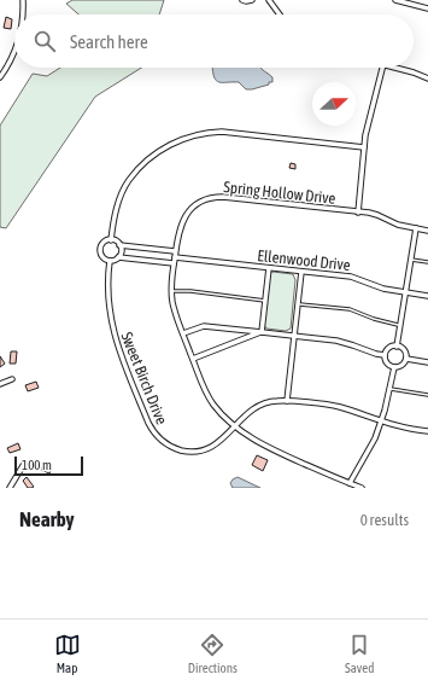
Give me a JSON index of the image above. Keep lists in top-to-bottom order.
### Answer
{
  "streets": {
    "street": ["Spring Hollow Drive", "Ellenwood Drive", "Sweet Birch Drive"]
  },
  "crossings": [
    ["Spring Hollow Drive", "Ellenwood Drive"],
    ["Spring Hollow Drive", "Sweet Birch Drive"]
  ],
  "scale_bar": "100 m",
  "north": "right",
  "page": {
    "search": "Search here",
    "scale": "100 m",
    "heading": ["Nearby", "0 results"],
    "nav": ["Map", "Directions", "Saved"]
  }
}
